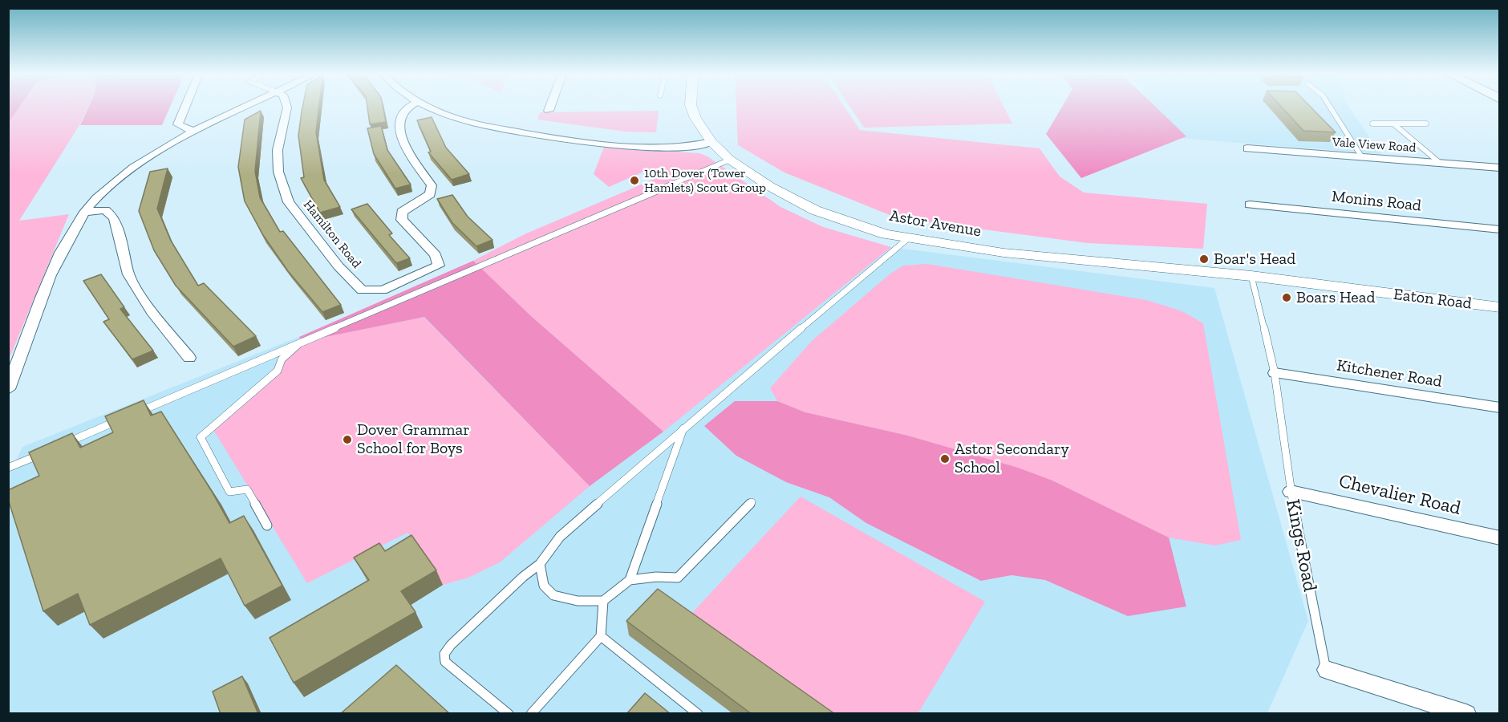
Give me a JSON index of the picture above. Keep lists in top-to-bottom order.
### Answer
{
  "streets": {
    "street": [
      "Vale View Road",
      "Monins Road",
      "Astor Avenue",
      "Hamilton Road",
      "Eaton Road",
      "Kitchener Road",
      "Chevalier Road",
      "Kings Road"
    ]
  },
  "crossings": [
    ["Astor Avenue", "Eaton Road"],
    ["Astor Avenue", "Kings Road"],
    ["Eaton Road", "Kings Road"],
    ["Kitchener Road", "Kings Road"],
    ["Chevalier Road", "Kings Road"]
  ],
  "places": [
    "10th Dover (Tower Hamlets) Scout Group",
    "Boar's Head",
    "Boars Head",
    "Dover Grammar School for Boys",
    "Astor Secondary School"
  ]
}
